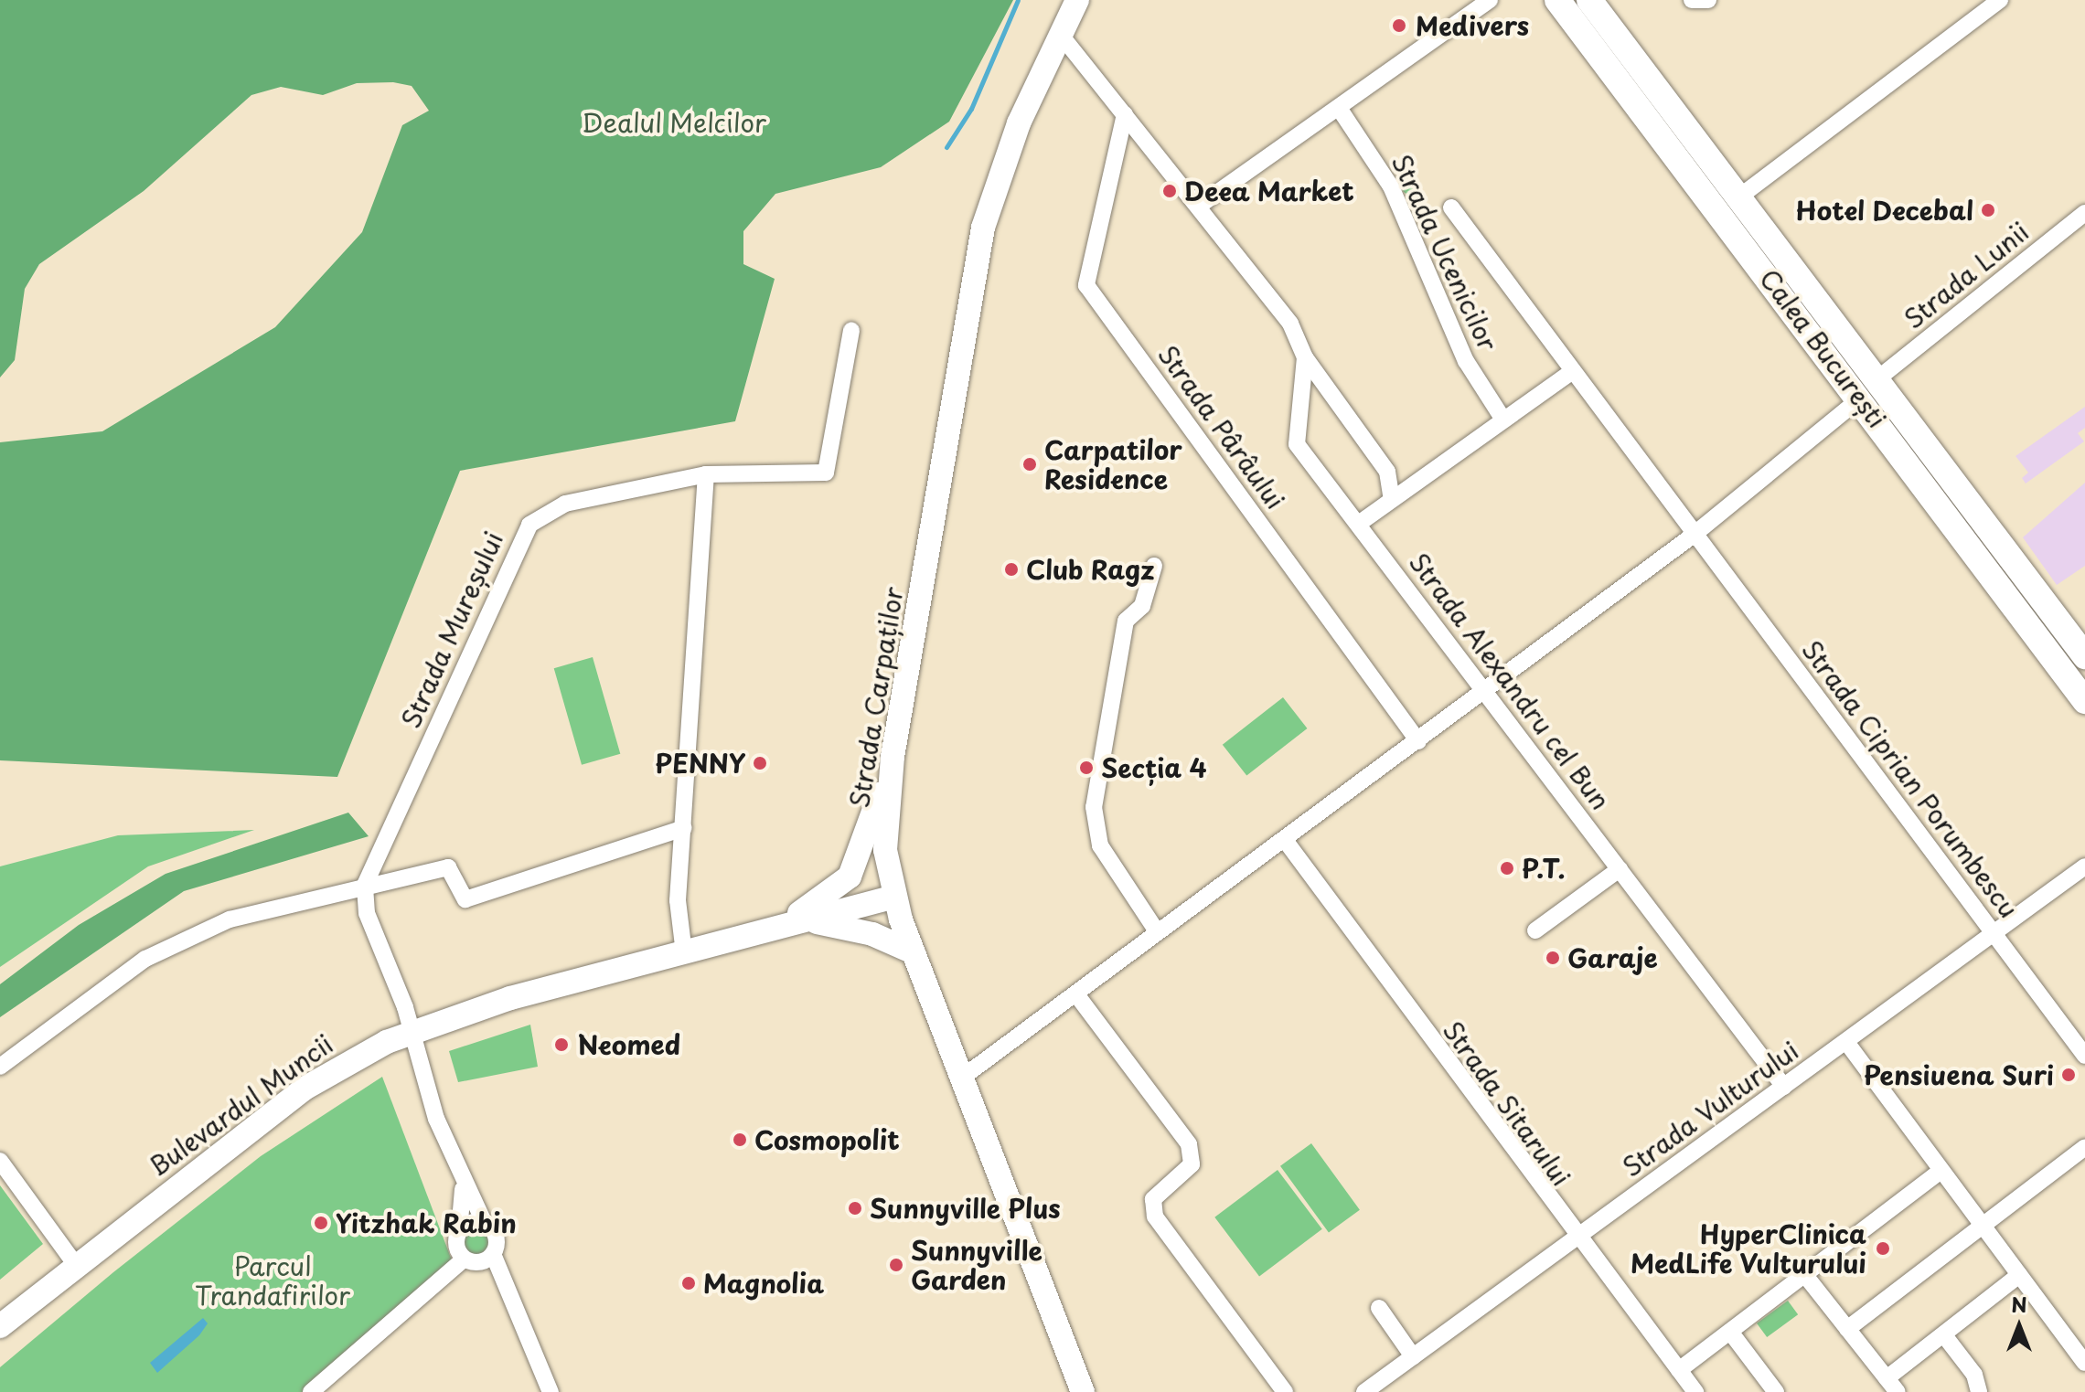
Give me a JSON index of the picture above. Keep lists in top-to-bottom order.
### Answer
{
  "streets": {
    "main road": ["Calea București", "Strada Carpaților", "Bulevardul Muncii"],
    "street": [
      "Strada Ucenicilor",
      "Strada Lunii",
      "Strada Pârâului",
      "Strada Mureșului",
      "Strada Alexandru cel Bun",
      "Strada Ciprian Porumbescu",
      "Strada Sitarului",
      "Strada Vulturului"
    ]
  },
  "crossings": [
    ["Strada Lunii", "Calea București"],
    ["Strada Alexandru cel Bun", "Strada Vulturului"],
    ["Strada Carpaților", "Bulevardul Muncii"],
    ["Strada Ciprian Porumbescu", "Strada Vulturului"],
    ["Strada Sitarului", "Strada Vulturului"]
  ],
  "parks": ["Dealul Melcilor", "Parcul Trandafirilor"],
  "places": [
    "Medivers",
    "Deea Market",
    "Hotel Decebal",
    "Carpatilor Residence",
    "Club Ragz",
    "PENNY",
    "Secția 4",
    "P.T.",
    "Garaje",
    "Neomed",
    "Pensiuena Suri",
    "Cosmopolit",
    "Sunnyville Plus",
    "Yitzhak Rabin",
    "HyperClinica MedLife Vulturului",
    "Sunnyville Garden",
    "Magnolia"
  ],
  "north": "top"
}
